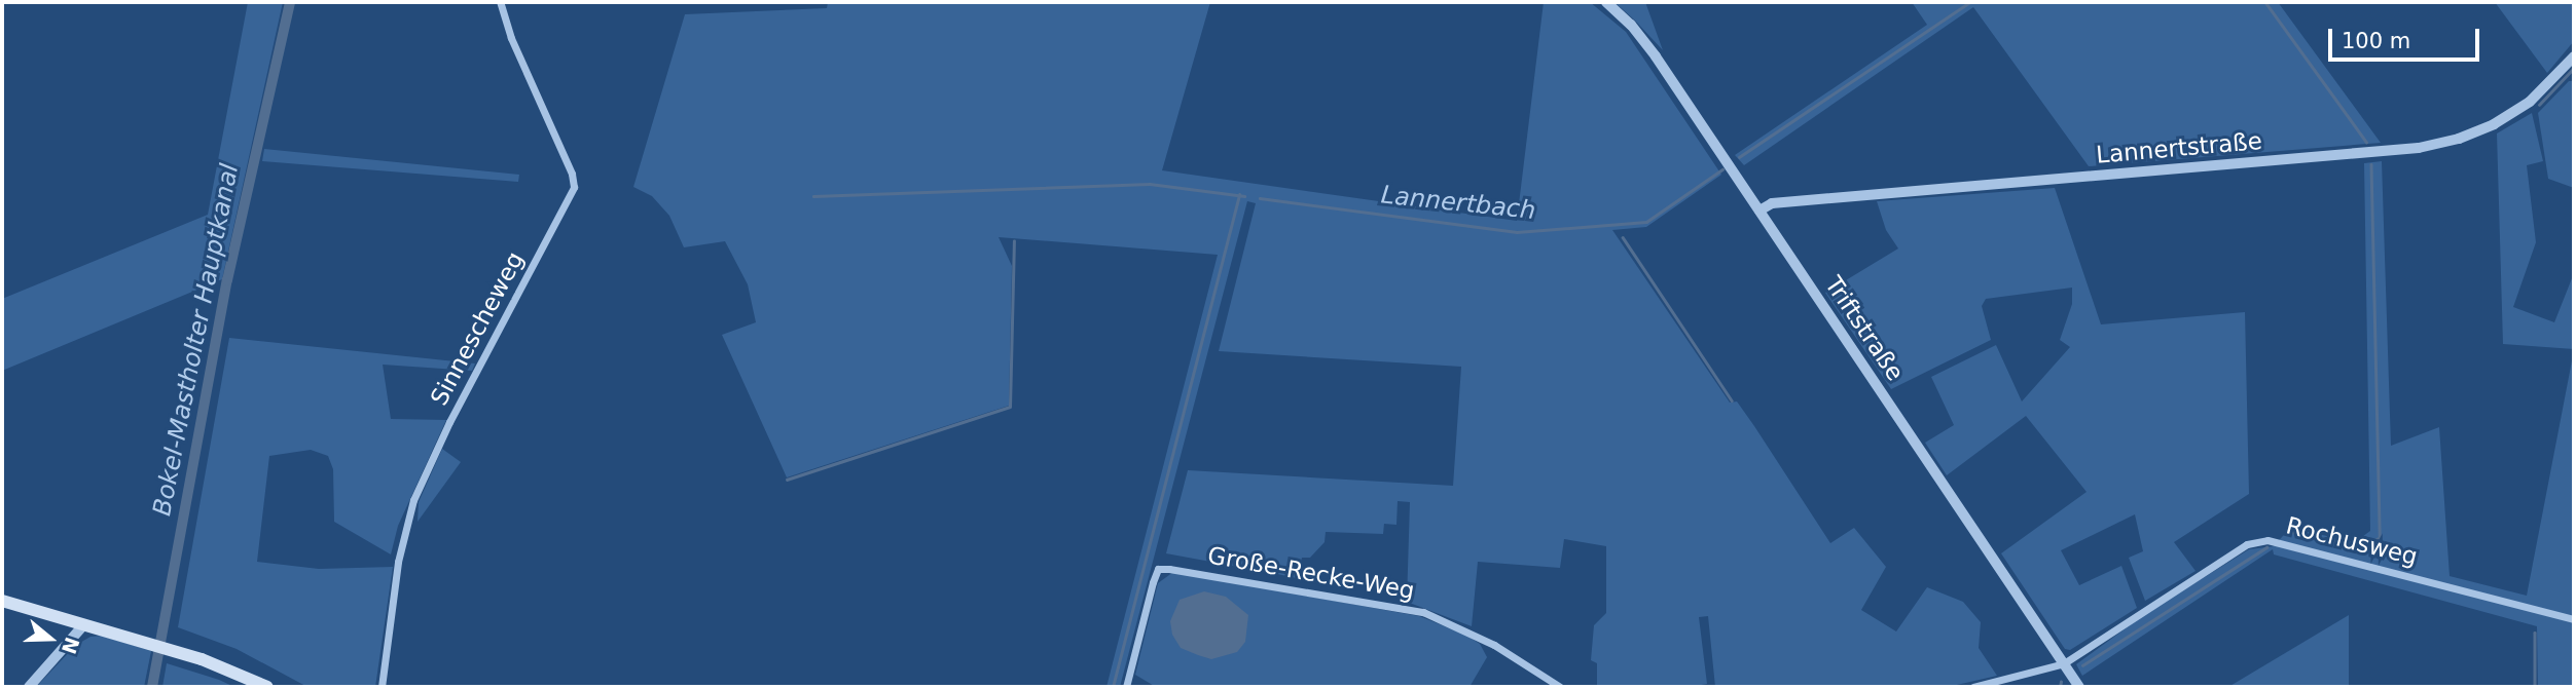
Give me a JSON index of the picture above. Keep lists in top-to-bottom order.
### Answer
{
  "streets": {
    "street": [
      "Lannertstraße",
      "Sinnescheweg",
      "Triftstraße",
      "Rochusweg",
      "Große-Recke-Weg"
    ]
  },
  "crossings": [
    ["Lannertstraße", "Triftstraße"],
    ["Triftstraße", "Rochusweg"]
  ],
  "water": ["Lannertbach", "Bokel-Mastholter Hauptkanal"],
  "scale_bar": "100 m",
  "north": "right"
}
